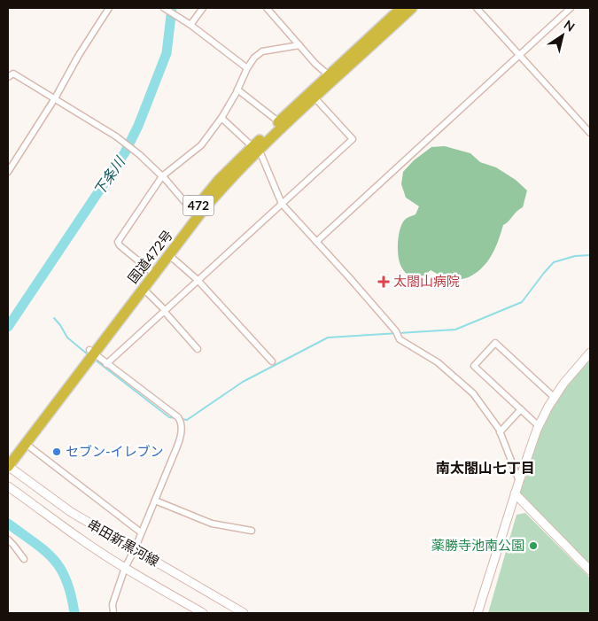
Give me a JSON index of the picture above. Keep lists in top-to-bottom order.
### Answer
{
  "streets": {
    "highway": ["472", "国道472号"],
    "main road": ["串田新黒河線"]
  },
  "crossings": [
    ["国道472号", "串田新黒河線"]
  ],
  "districts": ["南太閤山七丁目"],
  "water": ["下条川"],
  "places": {
    "health": ["太閤山病院"],
    "other": ["セブン-イレブン", "薬勝寺池南公園"]
  },
  "north": "top right"
}
